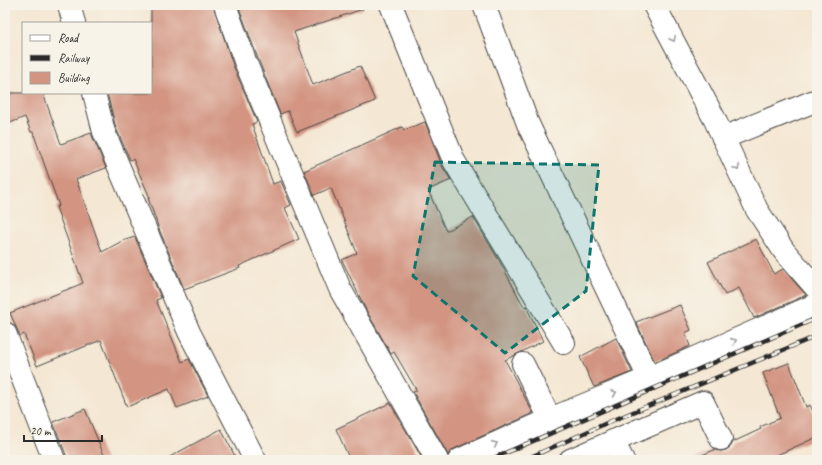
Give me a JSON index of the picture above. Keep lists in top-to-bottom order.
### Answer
{
  "legend": ["Road", "Railway", "Building"],
  "scale_bar": "20 m"
}
